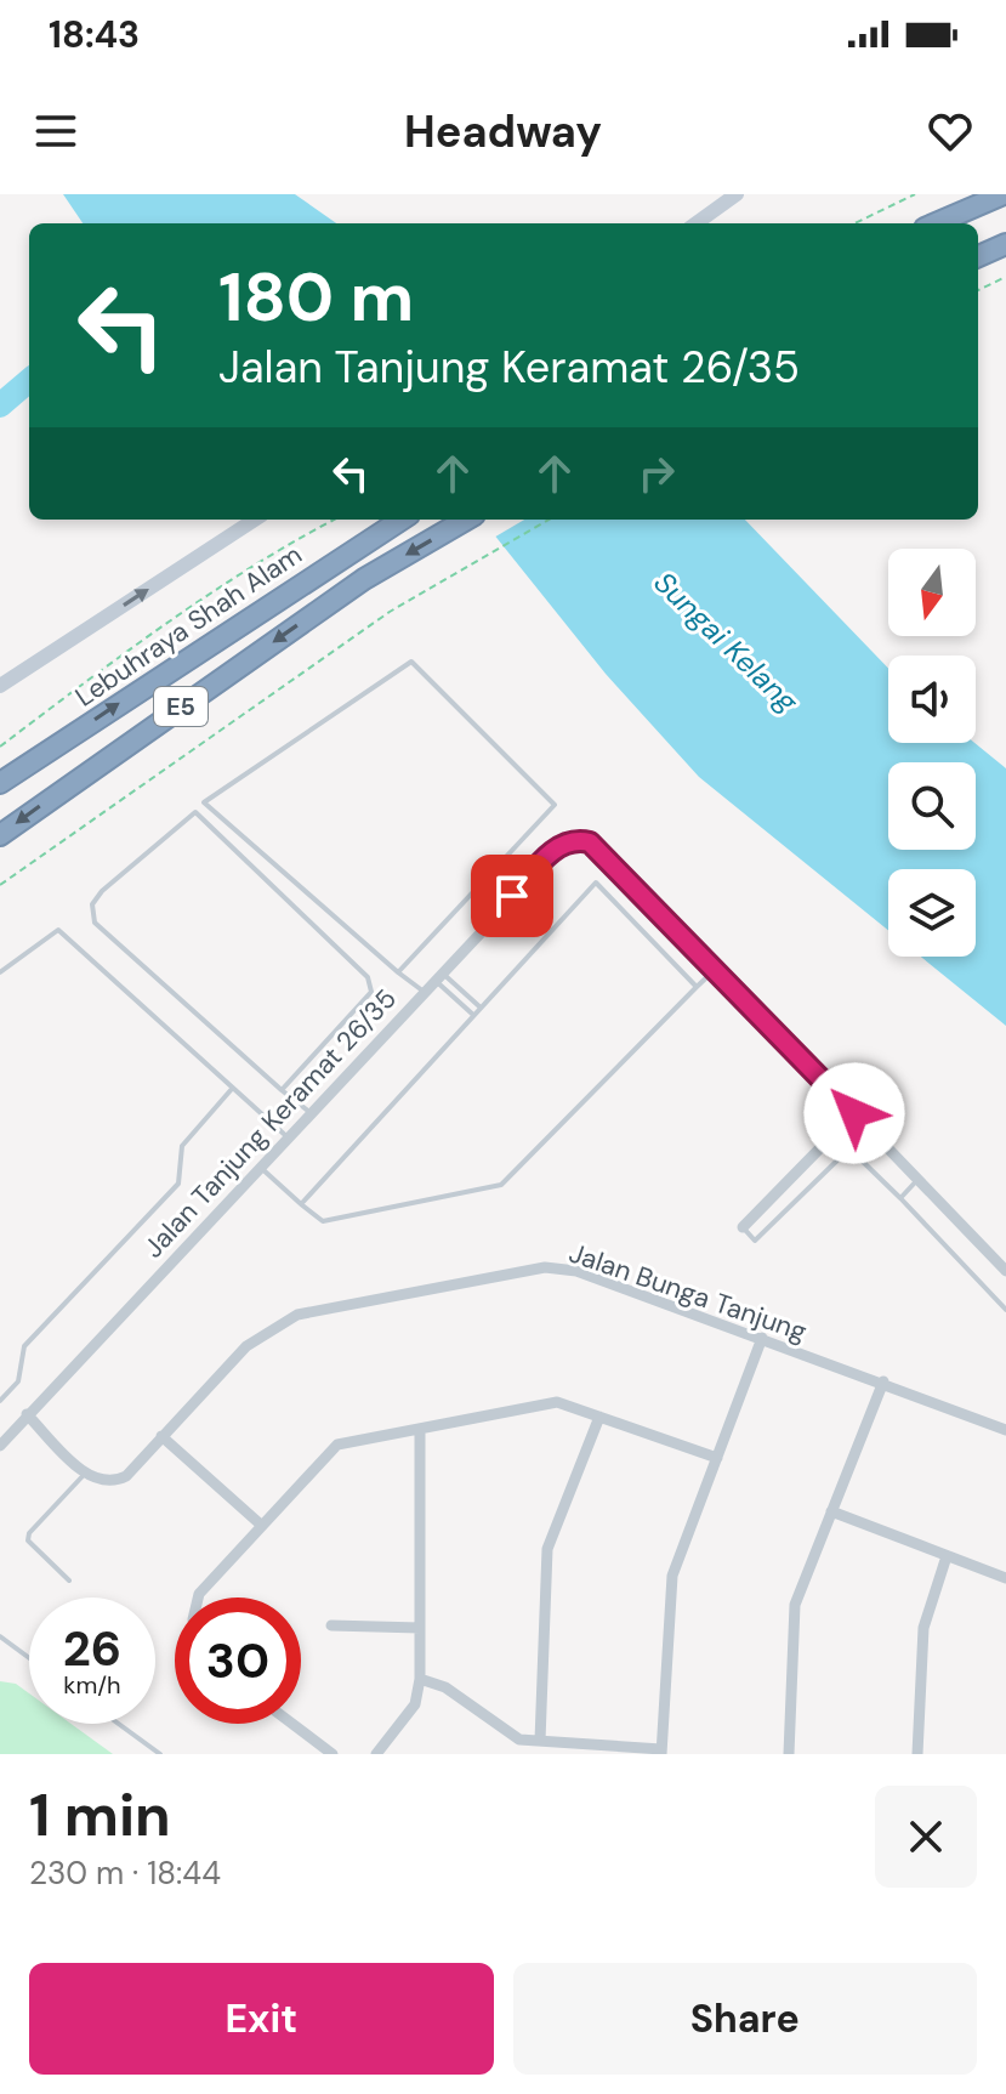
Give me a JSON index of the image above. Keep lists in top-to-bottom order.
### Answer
{
  "streets": {
    "highway": ["Lebuhraya Shah Alam", "E5"],
    "street": ["Jalan Tanjung Keramat 26/35", "Jalan Bunga Tanjung"]
  },
  "water": ["Sungai Kelang"],
  "north": "bottom",
  "page": {
    "status": "18:43",
    "header": "Headway",
    "turn": ["180 m", "Jalan Tanjung Keramat 26/35"],
    "speed": "26 km/h",
    "limit": "30",
    "heading": ["1 min", "230 m · 18:44"],
    "buttons": ["Exit", "Share"]
  }
}
